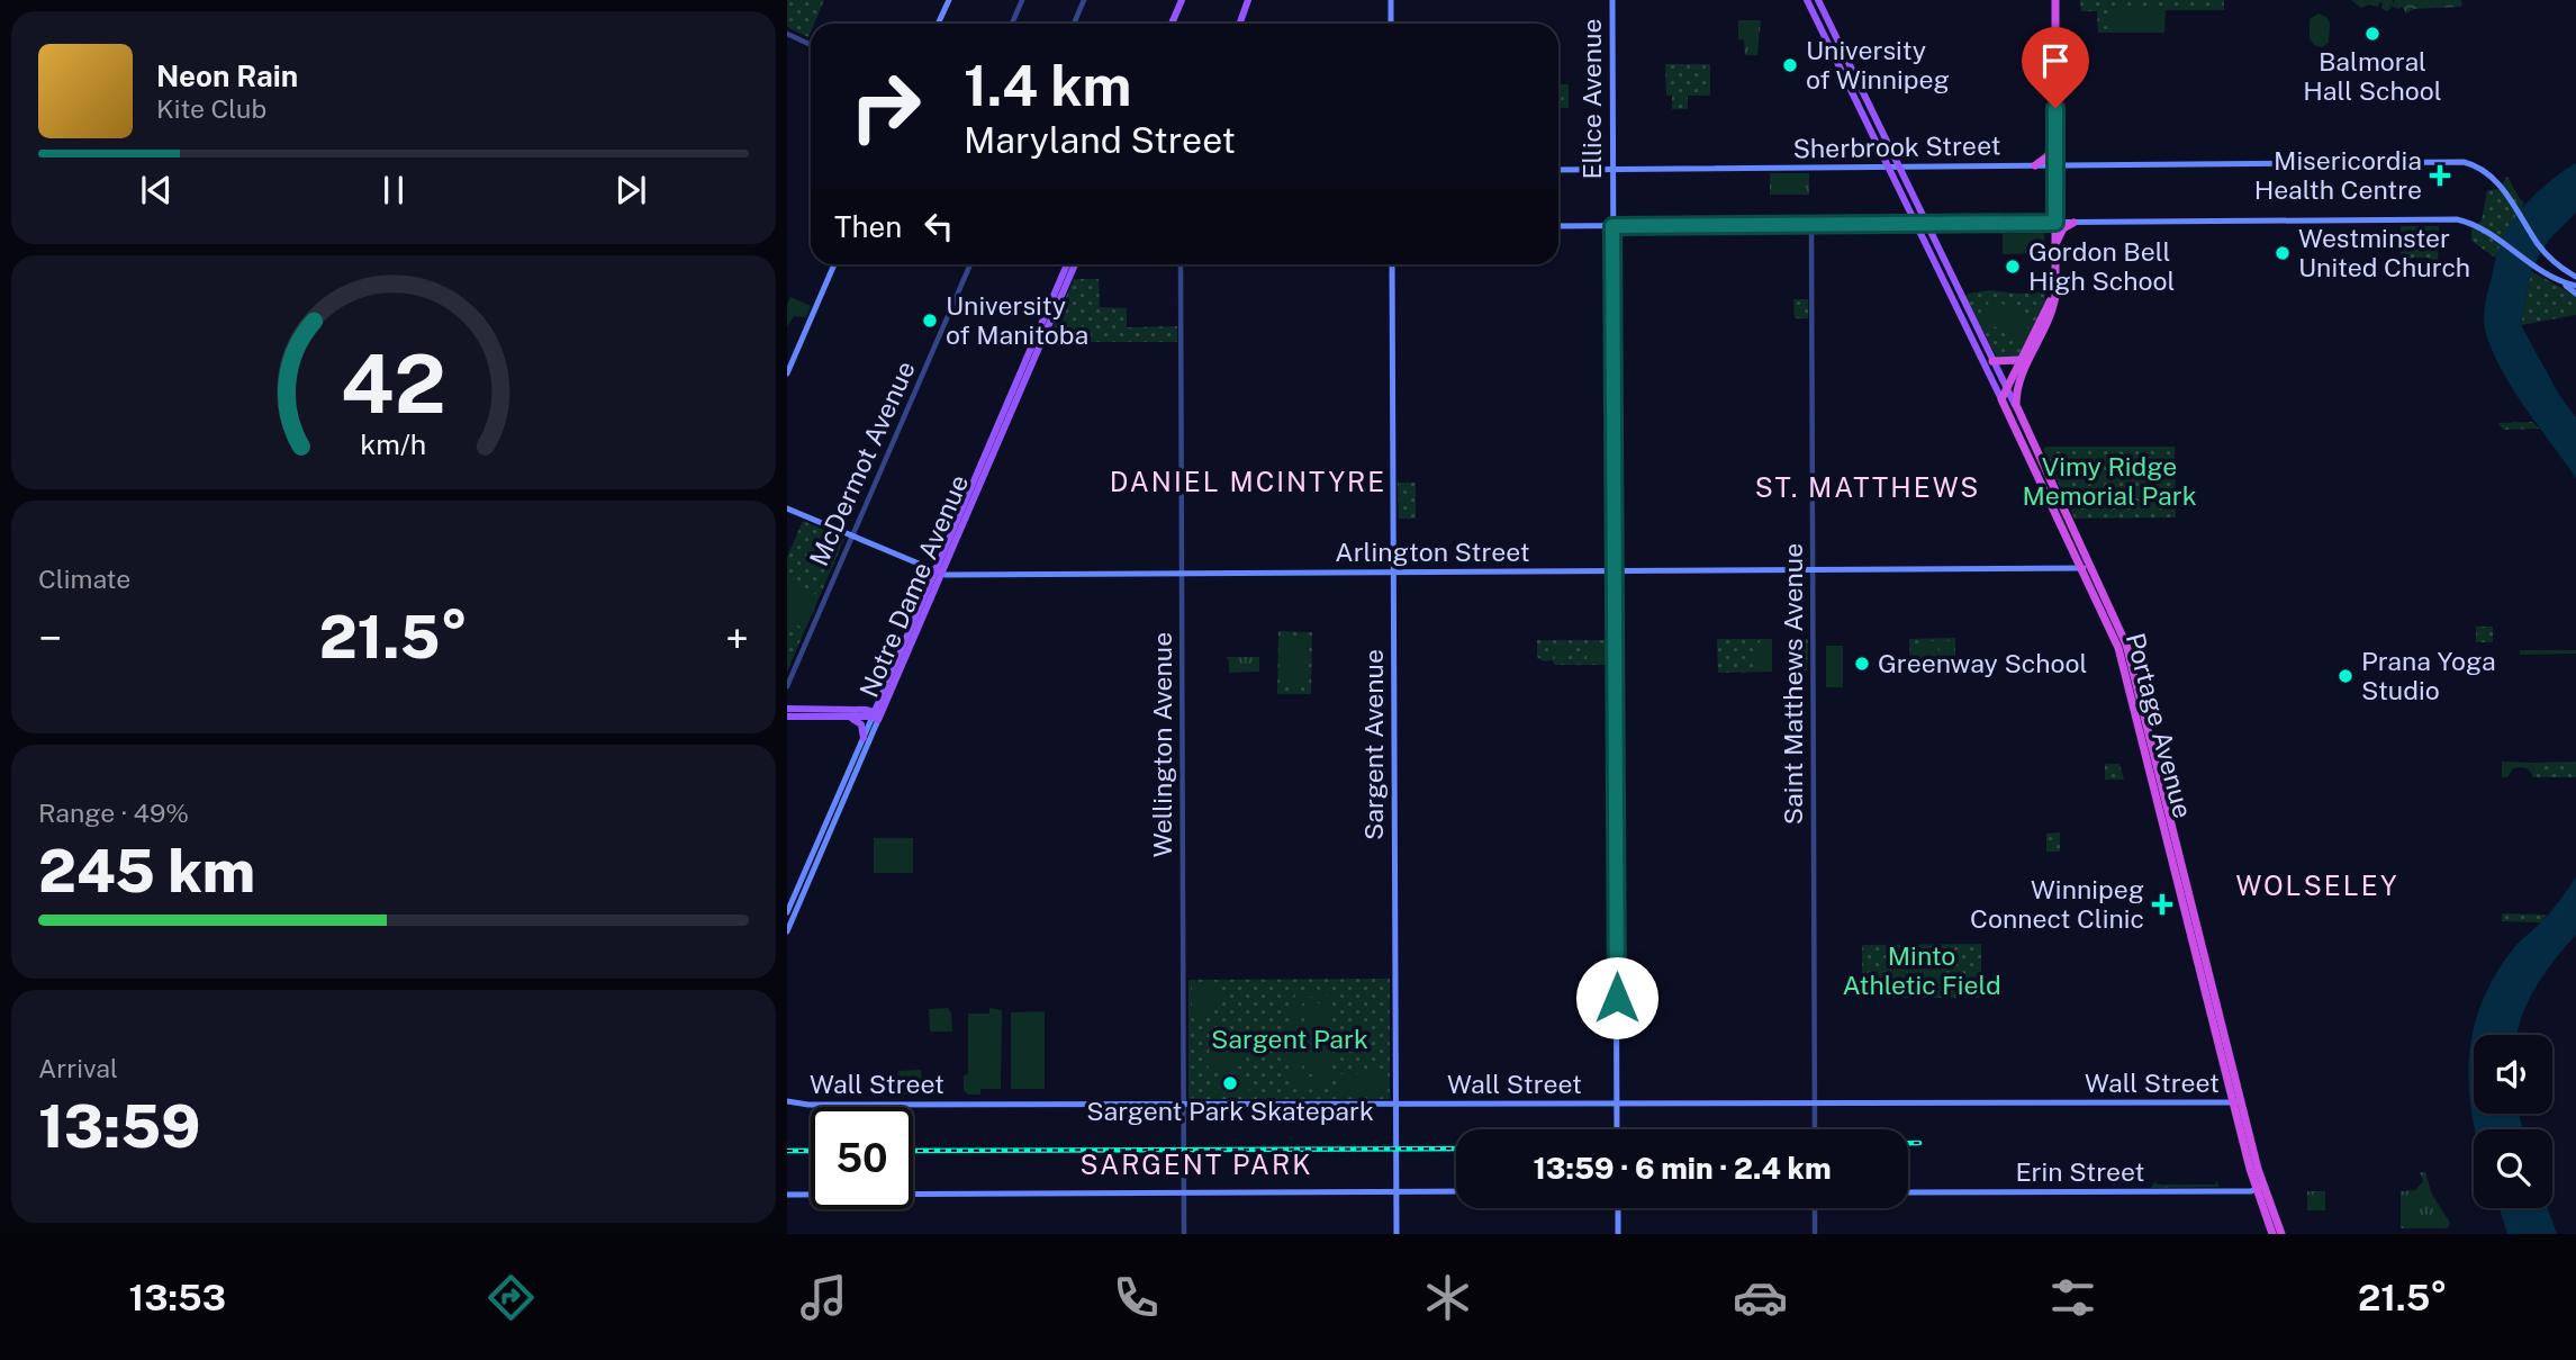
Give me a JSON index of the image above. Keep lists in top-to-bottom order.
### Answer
{
  "streets": {
    "highway": ["Portage Avenue"],
    "main road": [
      "Ellice Avenue",
      "Sherbrook Street",
      "Arlington Street",
      "Notre Dame Avenue",
      "Sargent Avenue",
      "Wall Street",
      "Erin Street"
    ],
    "street": ["McDermot Avenue", "Saint Matthews Avenue", "Wellington Avenue"]
  },
  "crossings": [
    ["Ellice Avenue", "Sherbrook Street"],
    ["Ellice Avenue", "Arlington Street"],
    ["Ellice Avenue", "Wall Street"],
    ["Sherbrook Street", "Portage Avenue"],
    ["McDermot Avenue", "Arlington Street"],
    ["Arlington Street", "Notre Dame Avenue"],
    ["Arlington Street", "Saint Matthews Avenue"],
    ["Arlington Street", "Portage Avenue"],
    ["Arlington Street", "Wellington Avenue"],
    ["Arlington Street", "Sargent Avenue"],
    ["Saint Matthews Avenue", "Wall Street"],
    ["Portage Avenue", "Wall Street"],
    ["Portage Avenue", "Erin Street"],
    ["Wellington Avenue", "Wall Street"],
    ["Sargent Avenue", "Wall Street"]
  ],
  "districts": [
    "DANIEL MCINTYRE",
    "ST. MATTHEWS",
    "WOLSELEY",
    "SARGENT PARK"
  ],
  "parks": ["Vimy Ridge Memorial Park", "Minto Athletic Field", "Sargent Park"],
  "places": {
    "other": [
      "Balmoral Hall School",
      "University of Winnipeg",
      "Westminster United Church",
      "Gordon Bell High School",
      "University of Manitoba",
      "Greenway School",
      "Prana Yoga Studio",
      "Sargent Park Skatepark"
    ],
    "health": ["Misericordia Health Centre", "Winnipeg Connect Clinic"]
  },
  "page": {
    "turn": ["1.4 km", "Maryland Street"],
    "song": ["Neon Rain", "Kite Club"],
    "then": "Then",
    "tile": [
      "Climate",
      ["Range · 49%", "245 km"],
      ["Arrival", "13:59"]
    ],
    "heat": ["−", "21.5°", "+"],
    "limit": "50",
    "trip": "13:59 · 6 min · 2.4 km",
    "tabs": ["13:53", "21.5°"],
    "gauge": ["42", "km/h"]
  }
}
